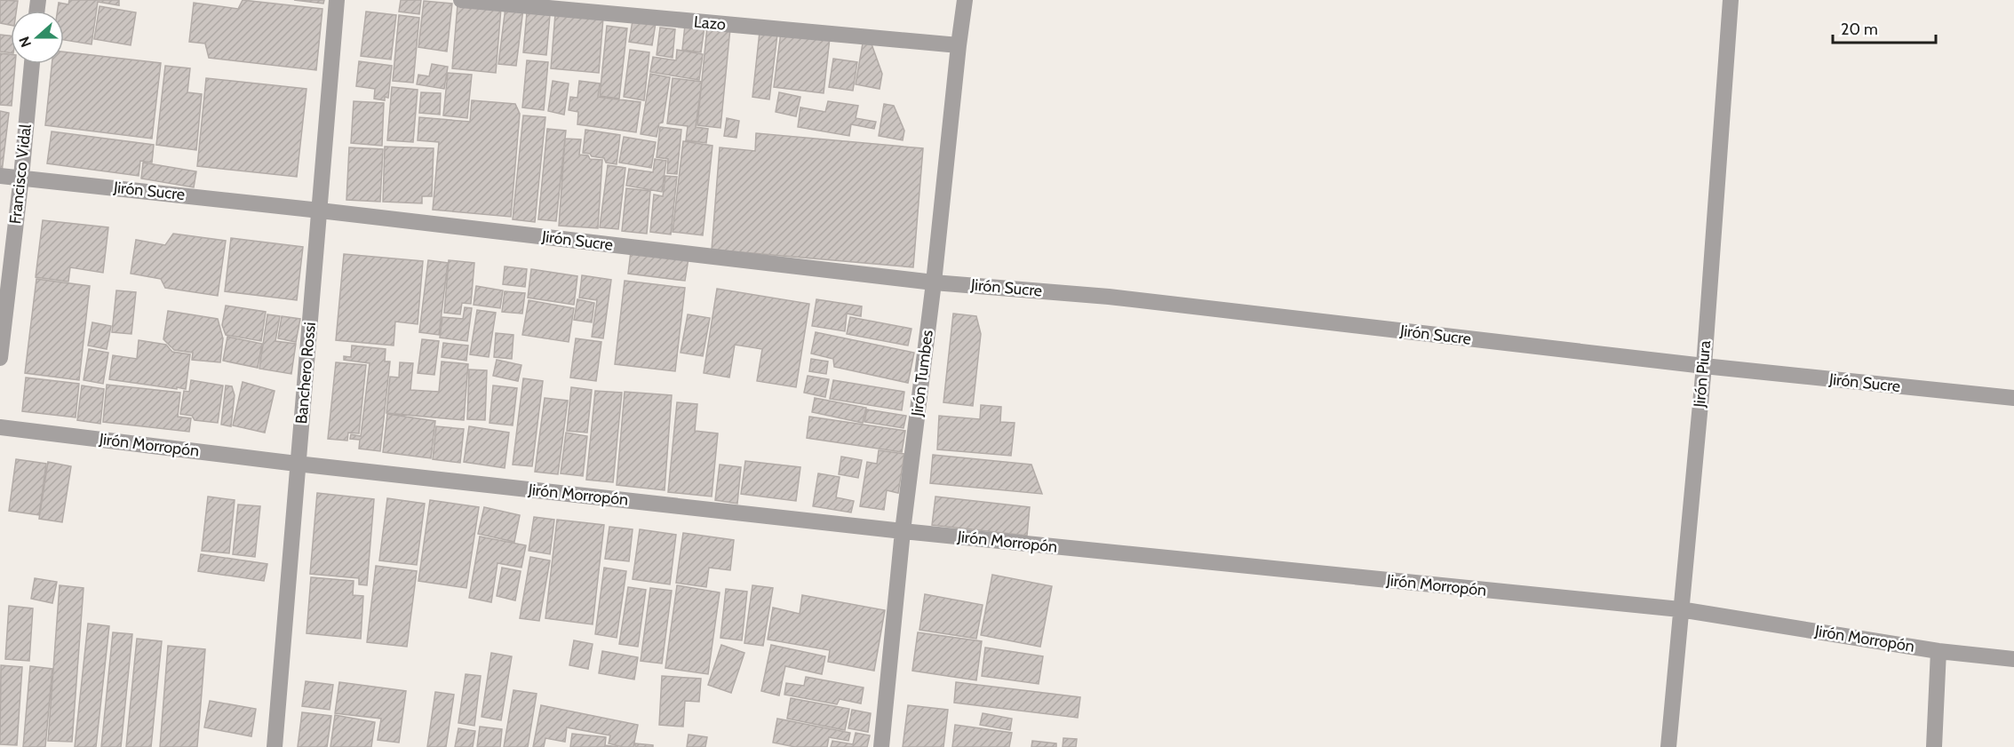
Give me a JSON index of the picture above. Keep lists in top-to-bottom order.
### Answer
{
  "streets": {
    "street": [
      "Lazo",
      "Francisco Vidal",
      "Jirón Sucre",
      "Banchero Rossi",
      "Jirón Tumbes",
      "Jirón Piura",
      "Jirón Morropón"
    ]
  },
  "crossings": [
    ["Lazo", "Jirón Tumbes"],
    ["Francisco Vidal", "Jirón Sucre"],
    ["Jirón Sucre", "Banchero Rossi"],
    ["Jirón Sucre", "Jirón Tumbes"],
    ["Jirón Sucre", "Jirón Piura"],
    ["Banchero Rossi", "Jirón Morropón"],
    ["Jirón Tumbes", "Jirón Morropón"],
    ["Jirón Piura", "Jirón Morropón"]
  ],
  "scale_bar": "20 m",
  "north": "left"
}
